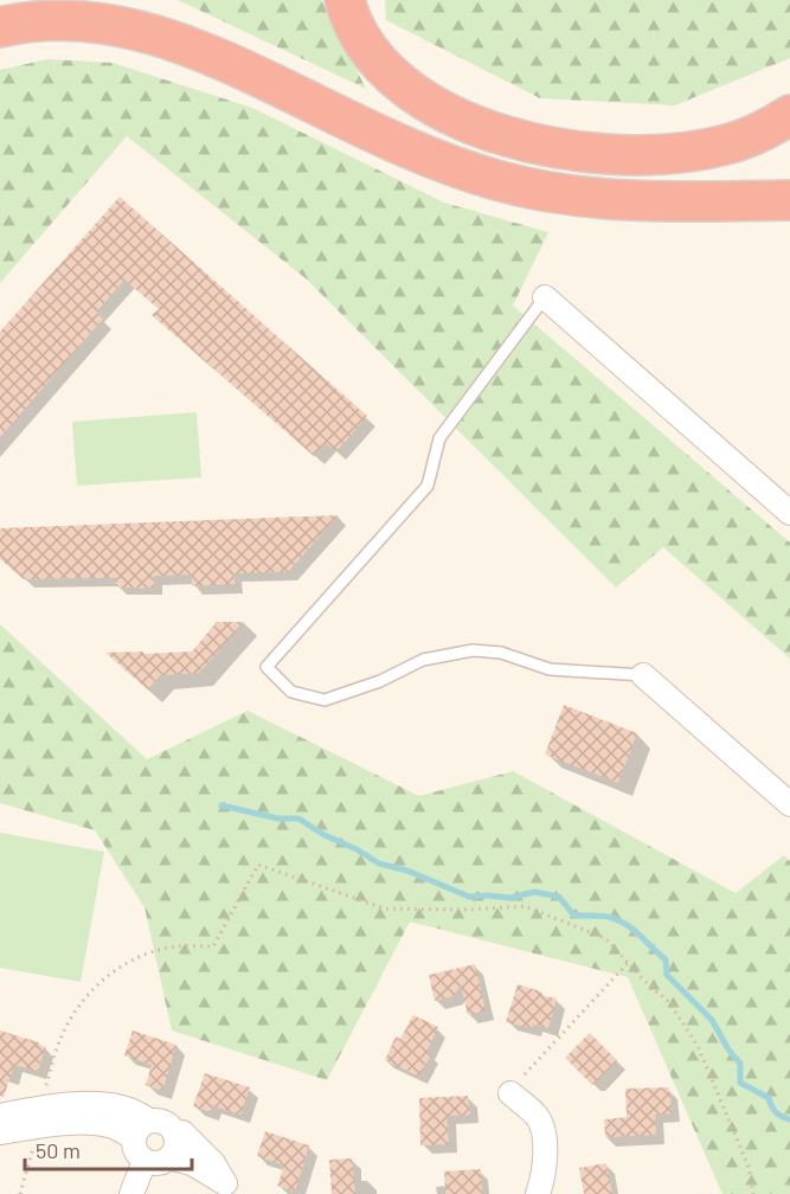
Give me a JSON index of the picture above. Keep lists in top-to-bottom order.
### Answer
{
  "scale_bar": "50 m"
}
